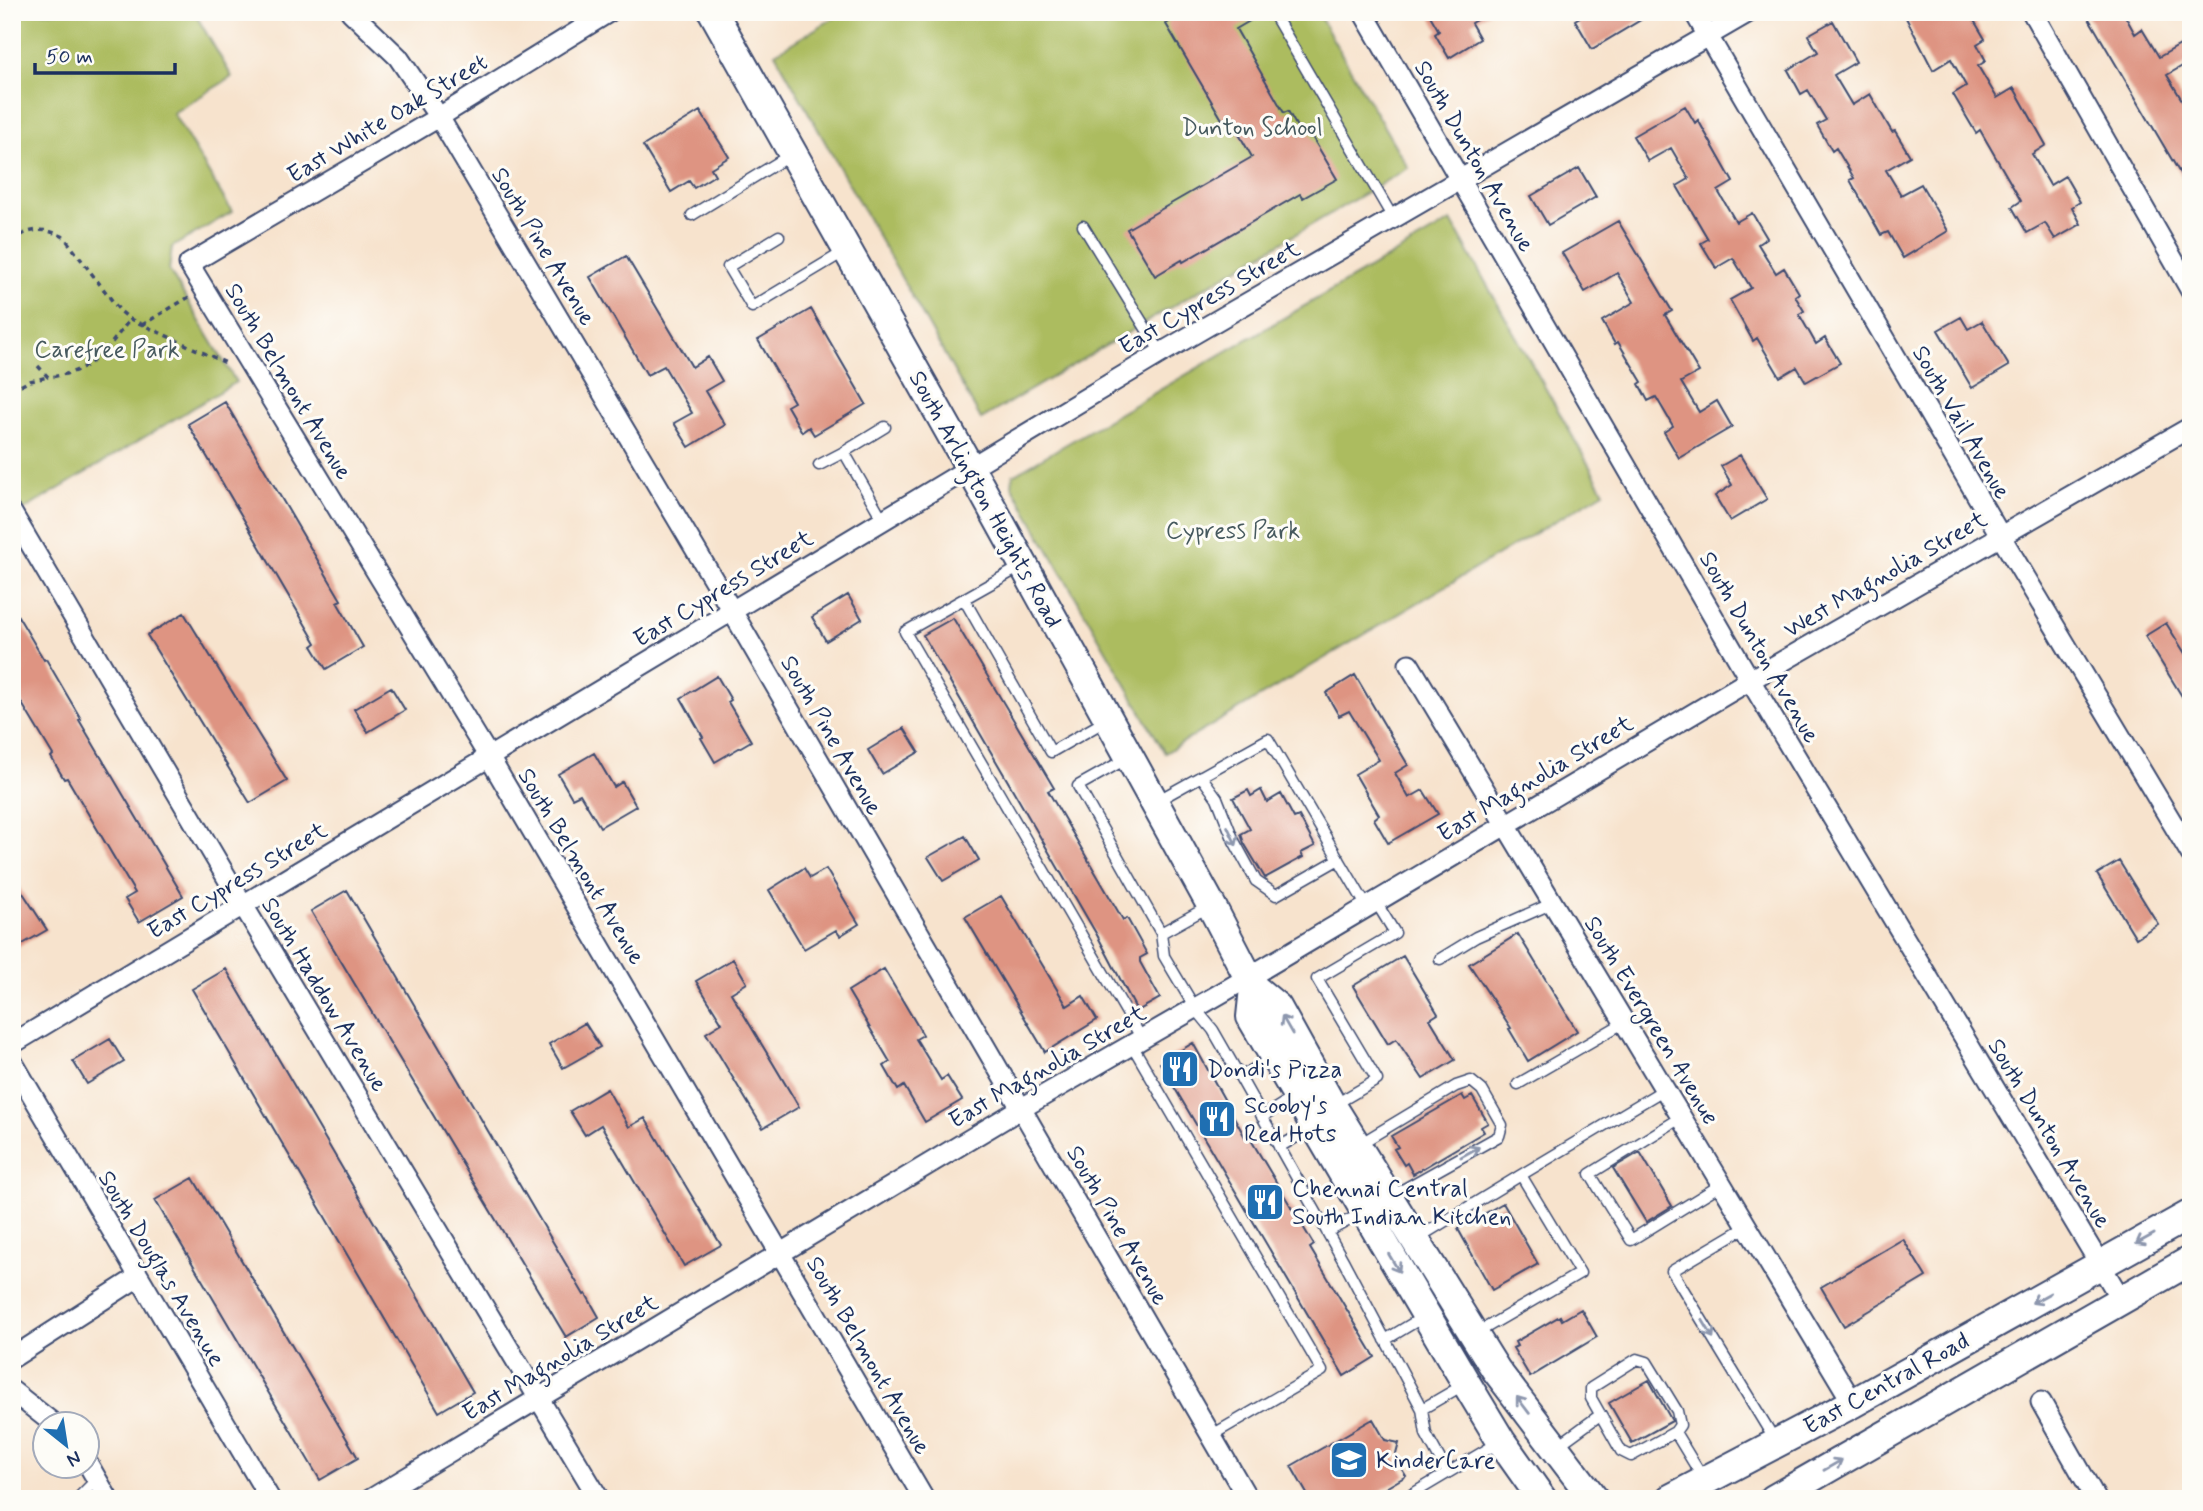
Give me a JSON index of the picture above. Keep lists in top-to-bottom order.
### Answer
{
  "streets": {
    "main road": ["South Arlington Heights Road", "East Central Road"],
    "street": [
      "East White Oak Street",
      "South Dunton Avenue",
      "South Pine Avenue",
      "East Cypress Street",
      "South Belmont Avenue",
      "South Vail Avenue",
      "West Magnolia Street",
      "East Magnolia Street",
      "South Haddow Avenue",
      "South Evergreen Avenue",
      "South Douglas Avenue"
    ]
  },
  "crossings": [
    ["East White Oak Street", "South Pine Avenue"],
    ["East White Oak Street", "South Belmont Avenue"],
    ["South Dunton Avenue", "East Cypress Street"],
    ["South Dunton Avenue", "West Magnolia Street"],
    ["South Dunton Avenue", "East Magnolia Street"],
    ["South Dunton Avenue", "East Central Road"],
    ["South Pine Avenue", "East Cypress Street"],
    ["South Pine Avenue", "East Magnolia Street"],
    ["East Cypress Street", "South Belmont Avenue"],
    ["East Cypress Street", "South Vail Avenue"],
    ["East Cypress Street", "South Arlington Heights Road"],
    ["East Cypress Street", "South Haddow Avenue"],
    ["South Belmont Avenue", "East Magnolia Street"],
    ["South Vail Avenue", "West Magnolia Street"],
    ["South Arlington Heights Road", "East Magnolia Street"],
    ["West Magnolia Street", "East Magnolia Street"],
    ["East Magnolia Street", "South Haddow Avenue"],
    ["East Magnolia Street", "South Evergreen Avenue"],
    ["South Evergreen Avenue", "East Central Road"]
  ],
  "parks": ["Dunton School", "Carefree Park", "Cypress Park"],
  "places": {
    "restaurant": ["Dondi's Pizza", "Scooby's Red Hots", "Chennai Central South Indian Kitchen"],
    "school or university": ["KinderCare"]
  },
  "scale_bar": "50 m",
  "north": "bottom right"
}
